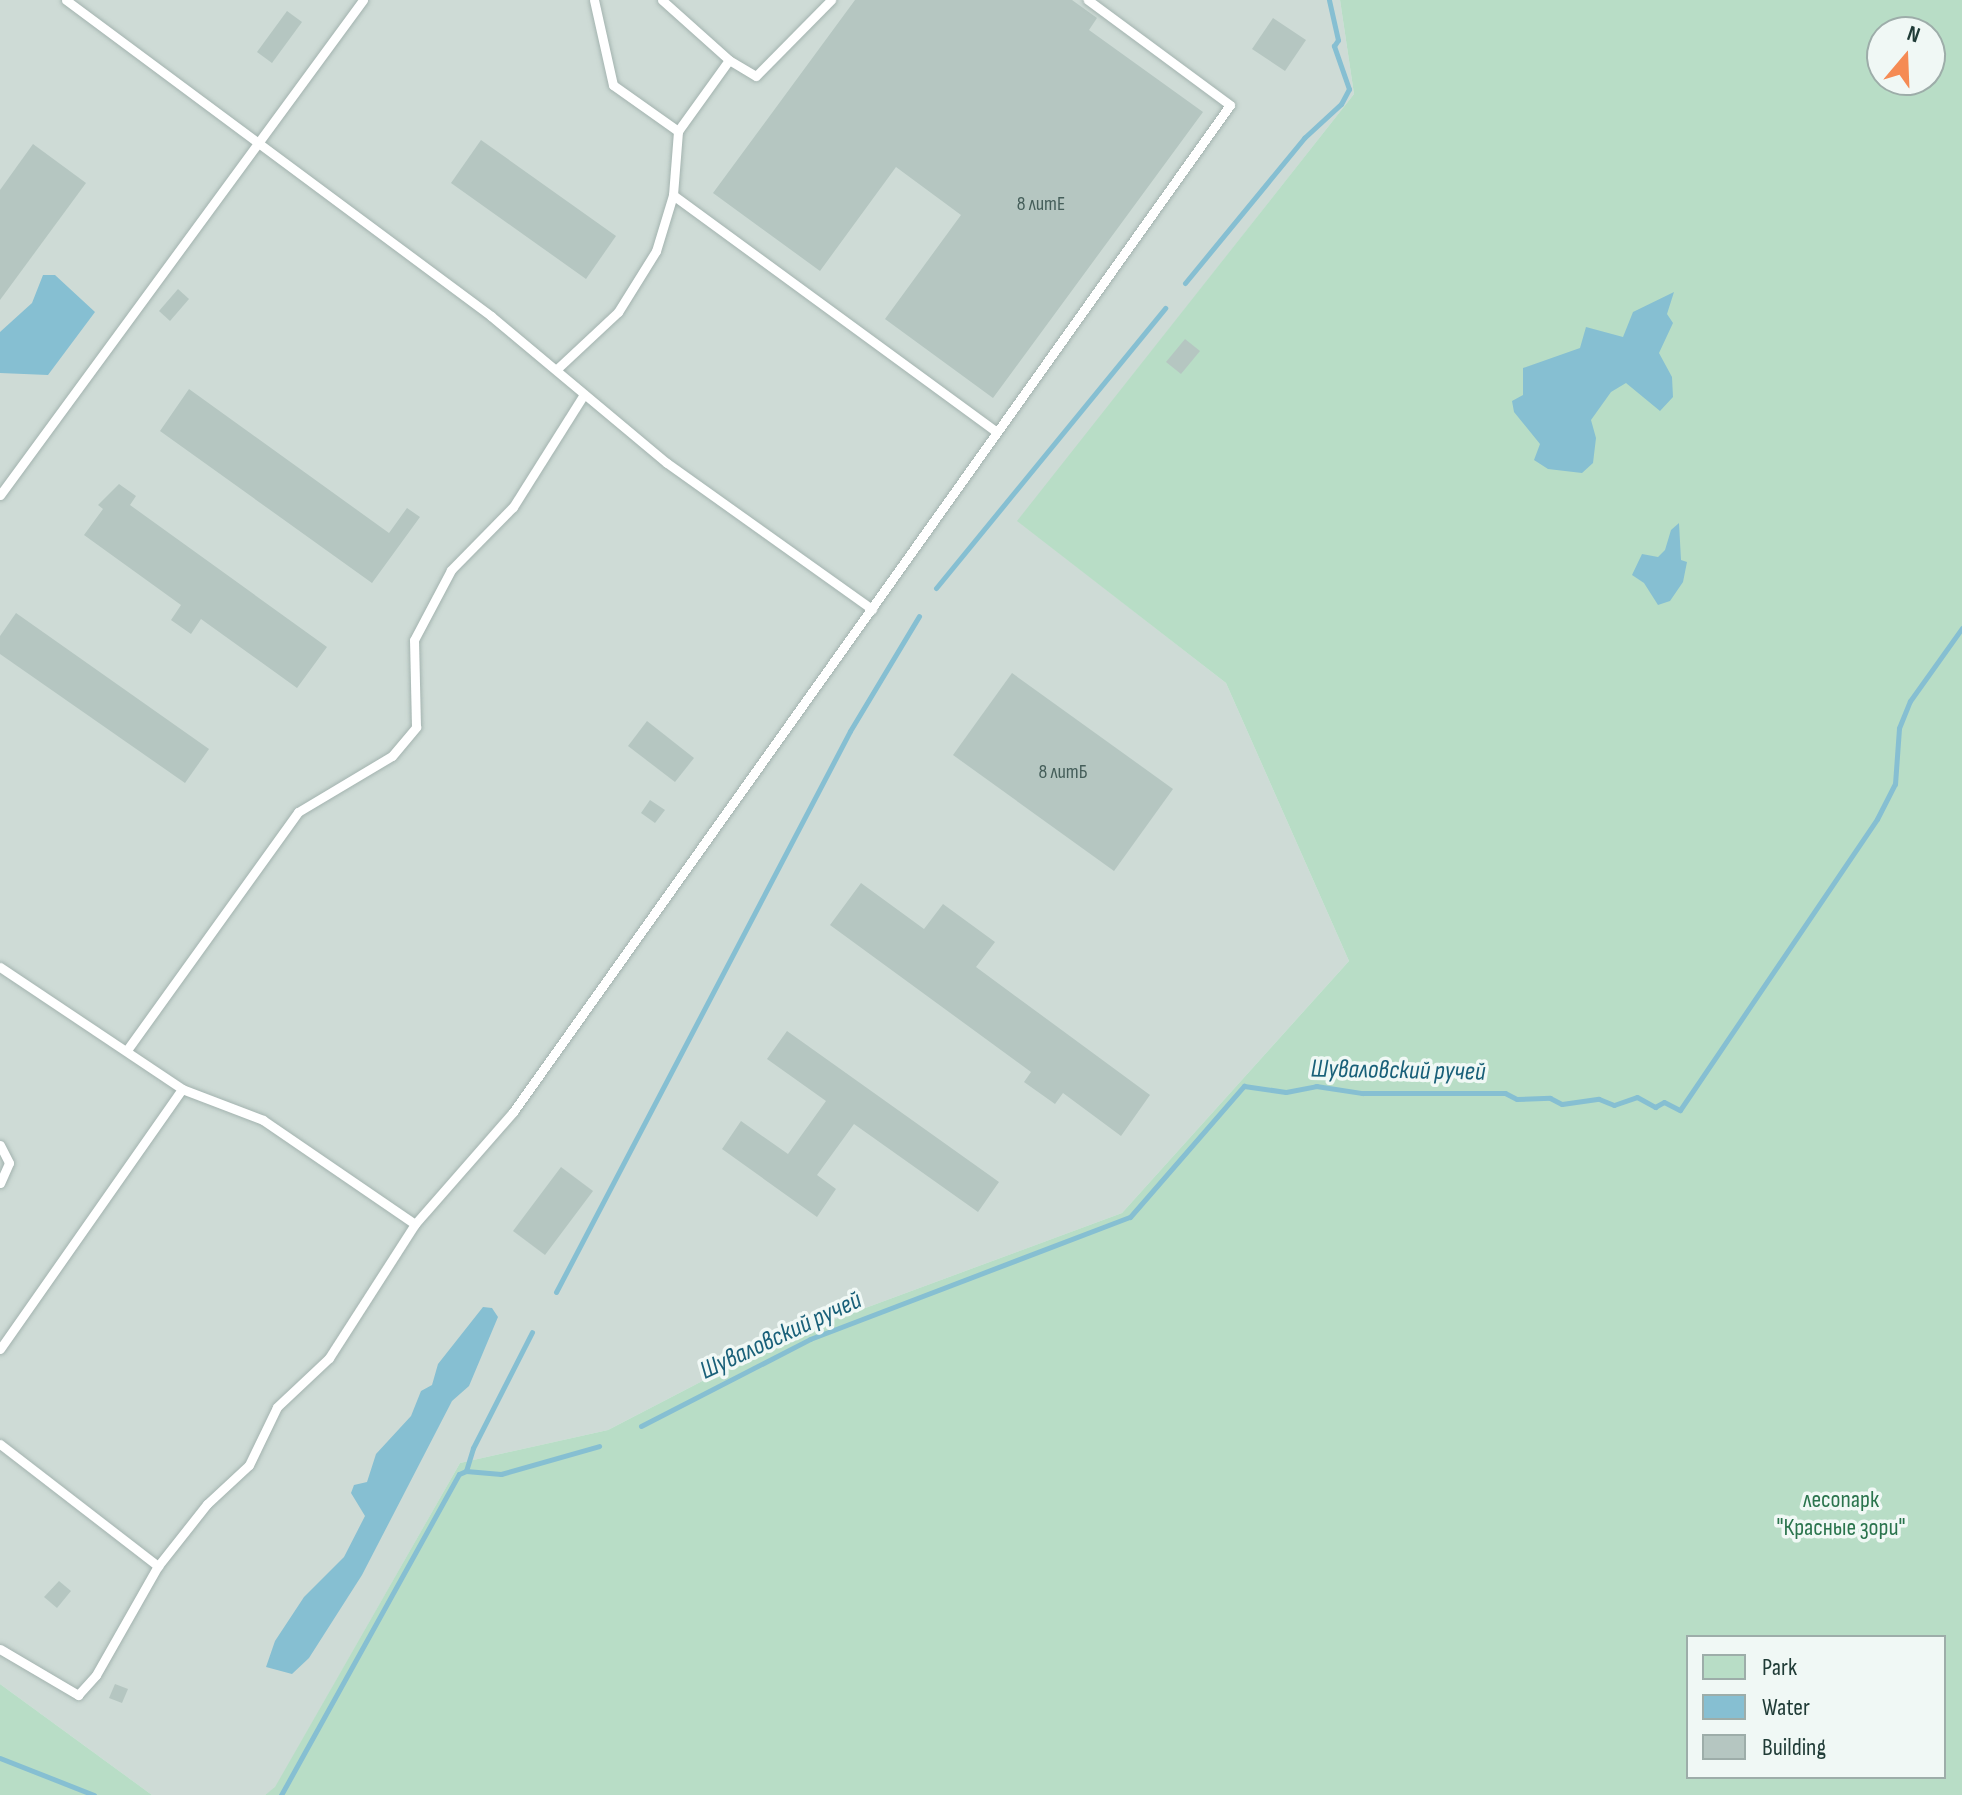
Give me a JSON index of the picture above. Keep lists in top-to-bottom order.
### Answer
{
  "water": ["Шуваловский ручей"],
  "parks": ["лесопарк \"Красные зори\""],
  "house_numbers": ["8 литЕ", "8 литБ"],
  "legend": ["Park", "Water", "Building"],
  "north": "top"
}
